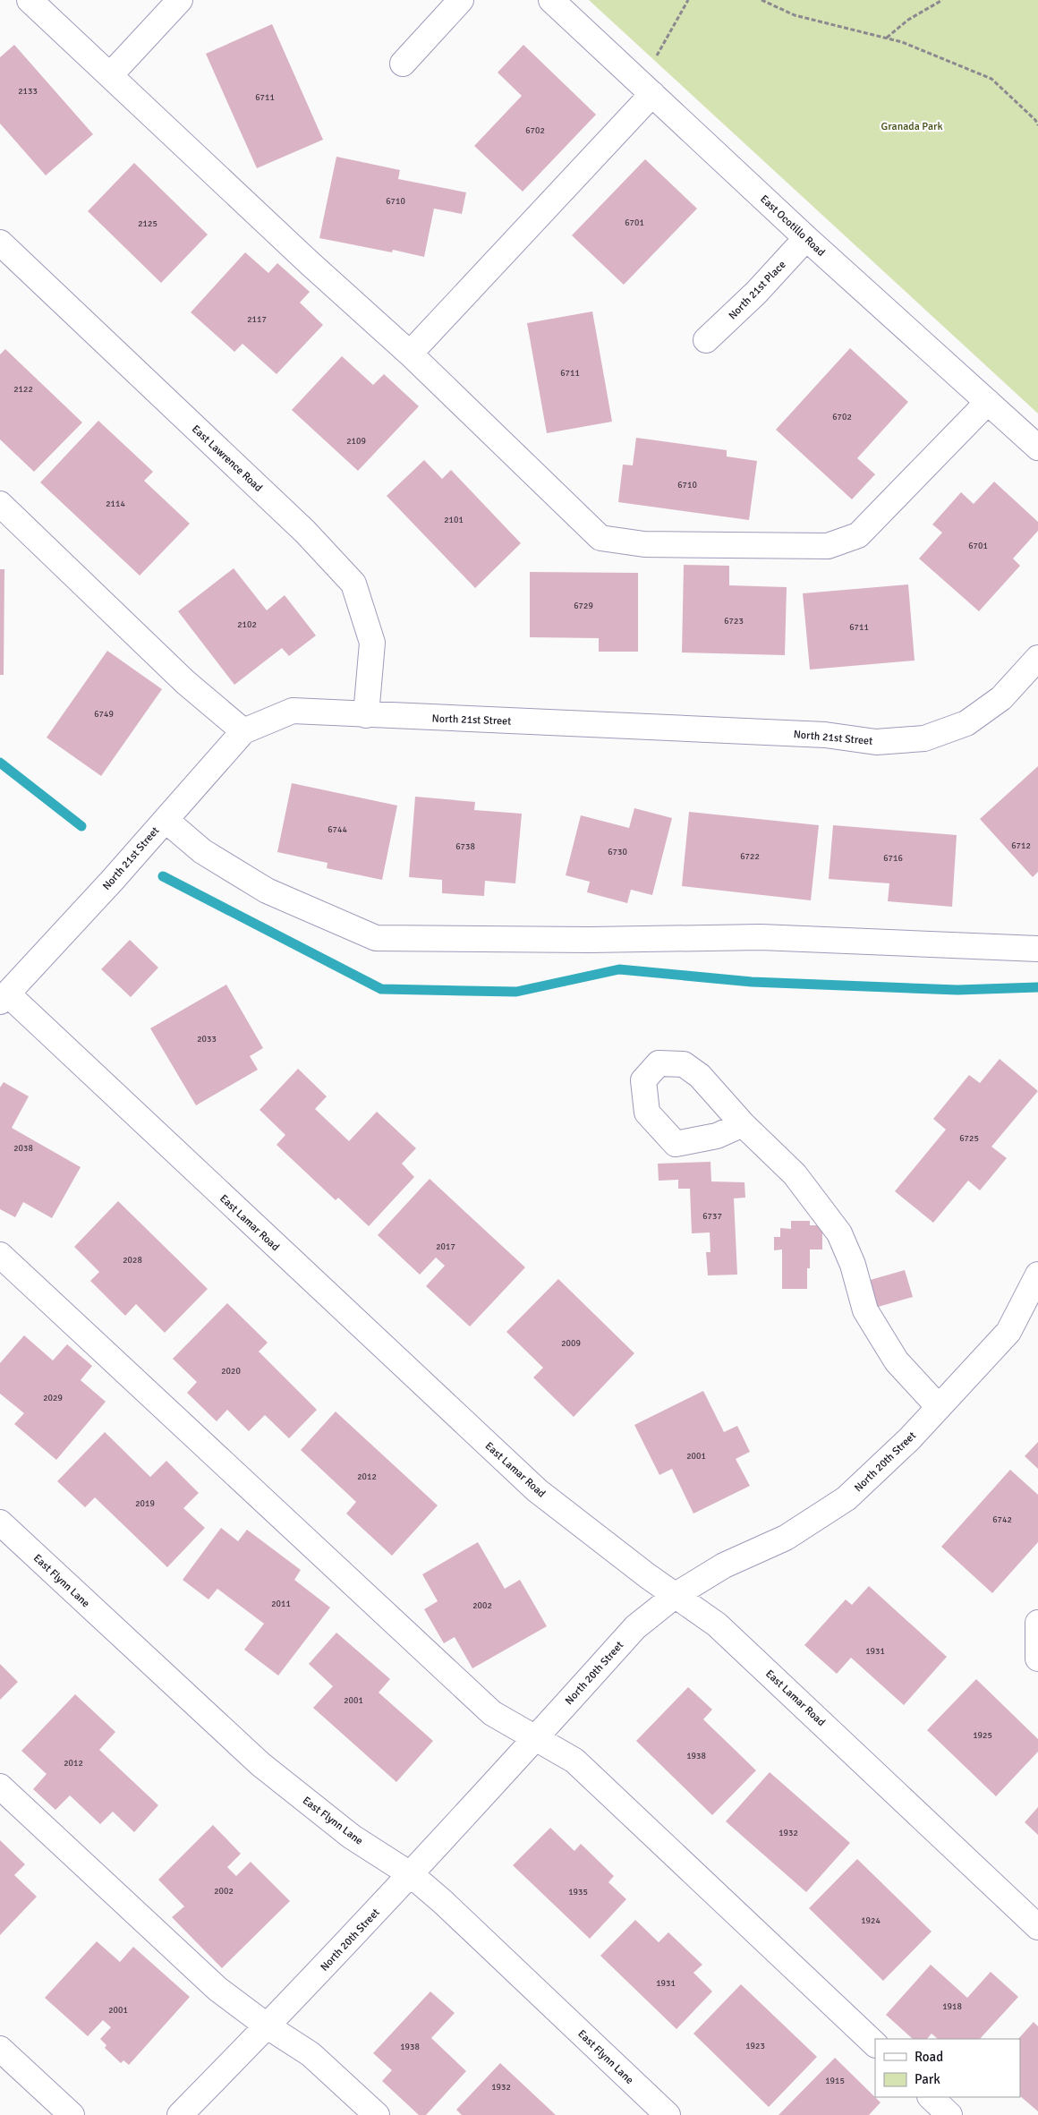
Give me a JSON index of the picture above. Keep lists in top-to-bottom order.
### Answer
{
  "streets": {
    "street": [
      "East Ocotillo Road",
      "North 21st Place",
      "East Lawrence Road",
      "North 21st Street",
      "East Lamar Road",
      "North 20th Street",
      "East Flynn Lane"
    ]
  },
  "crossings": [
    ["East Ocotillo Road", "North 21st Place"],
    ["East Lawrence Road", "North 21st Street"],
    ["North 21st Street", "East Lamar Road"],
    ["East Lamar Road", "North 20th Street"],
    ["North 20th Street", "East Flynn Lane"]
  ],
  "parks": ["Granada Park"],
  "house_numbers": [
    "2133",
    "6711",
    "6702",
    "6710",
    "6701",
    "2125",
    "2117",
    "6711",
    "2122",
    "6702",
    "2109",
    "6710",
    "2114",
    "2101",
    "6701",
    "6729",
    "6723",
    "2102",
    "6711",
    "6749",
    "6744",
    "6712",
    "6738",
    "6730",
    "6722",
    "6716",
    "2033",
    "6725",
    "2038",
    "6737",
    "2017",
    "2028",
    "2009",
    "2020",
    "2029",
    "2001",
    "2012",
    "2019",
    "6742",
    "2011",
    "2002",
    "1931",
    "2001",
    "1925",
    "1938",
    "2012",
    "1932",
    "2002",
    "1935",
    "1924",
    "1931",
    "1918",
    "2001",
    "1923",
    "1938",
    "1915",
    "1932"
  ],
  "legend": ["Road", "Park"]
}
